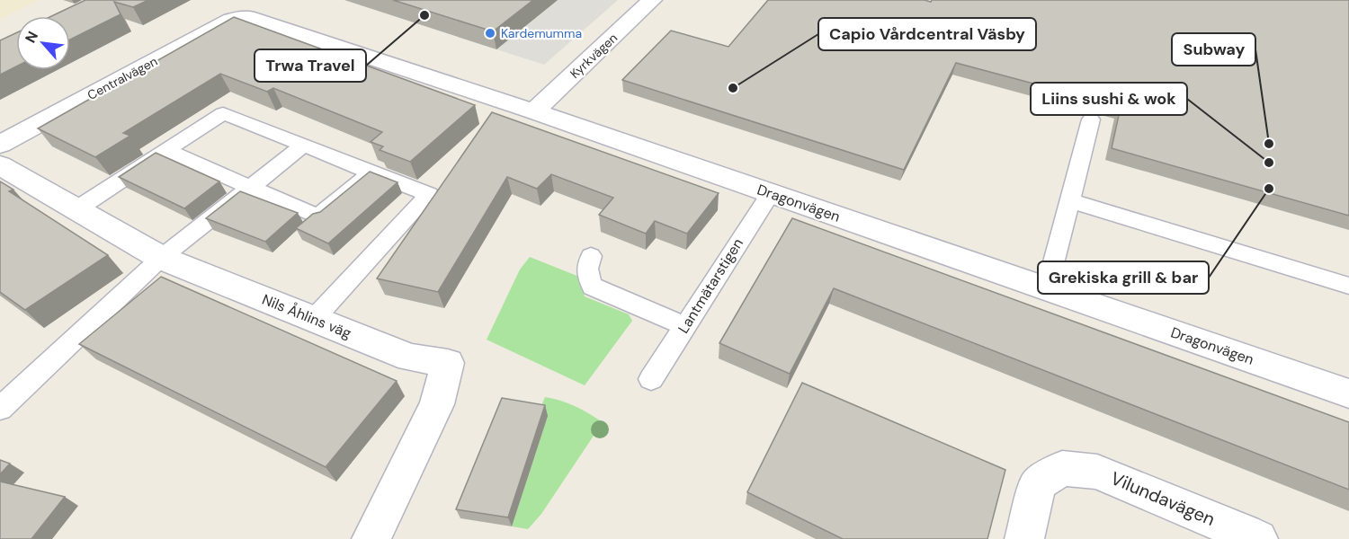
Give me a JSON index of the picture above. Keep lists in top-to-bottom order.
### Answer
{
  "streets": {
    "street": [
      "Kyrkvägen",
      "Centralvägen",
      "Dragonvägen",
      "Nils Åhlins väg",
      "Vilundavägen"
    ],
    "lane": ["Lantmätarstigen"]
  },
  "crossings": [
    ["Kyrkvägen", "Dragonvägen"],
    ["Centralvägen", "Dragonvägen"],
    ["Dragonvägen", "Lantmätarstigen"]
  ],
  "places": [
    "Trwa Travel",
    "Kardemumma",
    "Capio Vårdcentral Väsby",
    "Subway",
    "Liins sushi & wok",
    "Grekiska grill & bar"
  ],
  "north": "top left"
}
